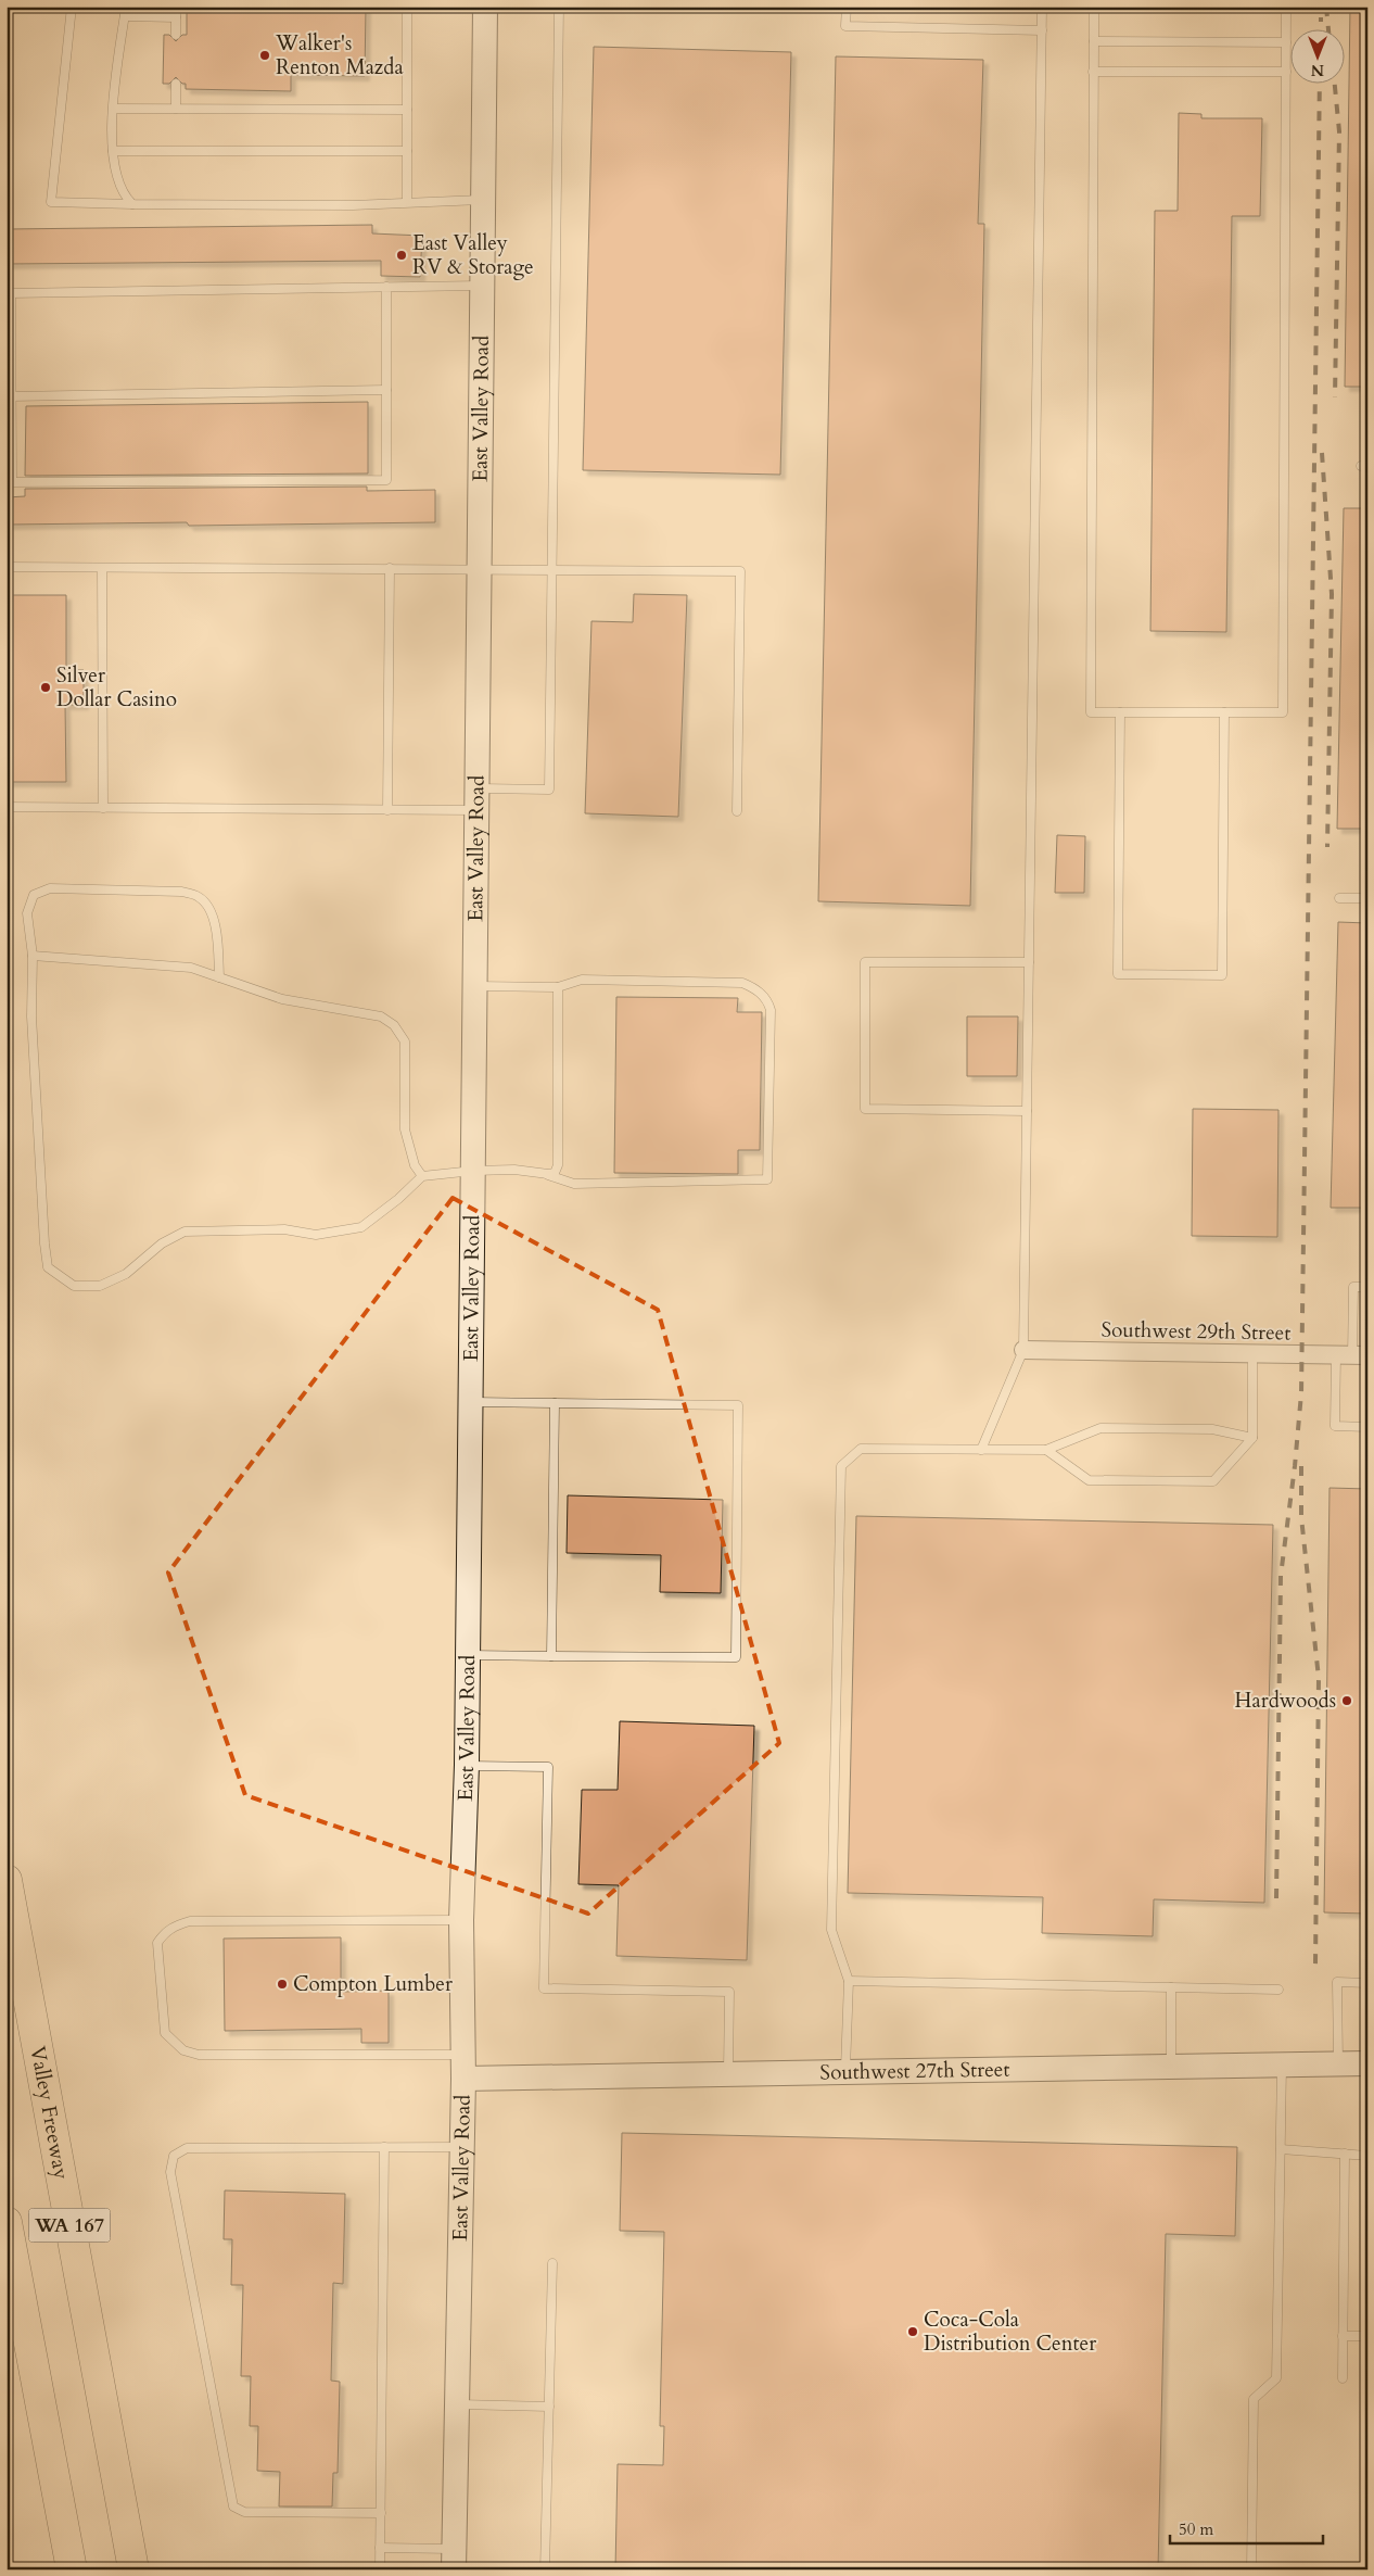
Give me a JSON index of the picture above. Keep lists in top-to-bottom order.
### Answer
{
  "streets": {
    "highway": ["Valley Freeway", "WA 167"],
    "street": ["East Valley Road", "Southwest 29th Street", "Southwest 27th Street"]
  },
  "crossings": [
    ["East Valley Road", "Southwest 27th Street"]
  ],
  "places": [
    "Walker's Renton Mazda",
    "East Valley RV & Storage",
    "Silver Dollar Casino",
    "Hardwoods",
    "Compton Lumber",
    "Coca-Cola Distribution Center"
  ],
  "scale_bar": "50 m",
  "north": "bottom"
}
